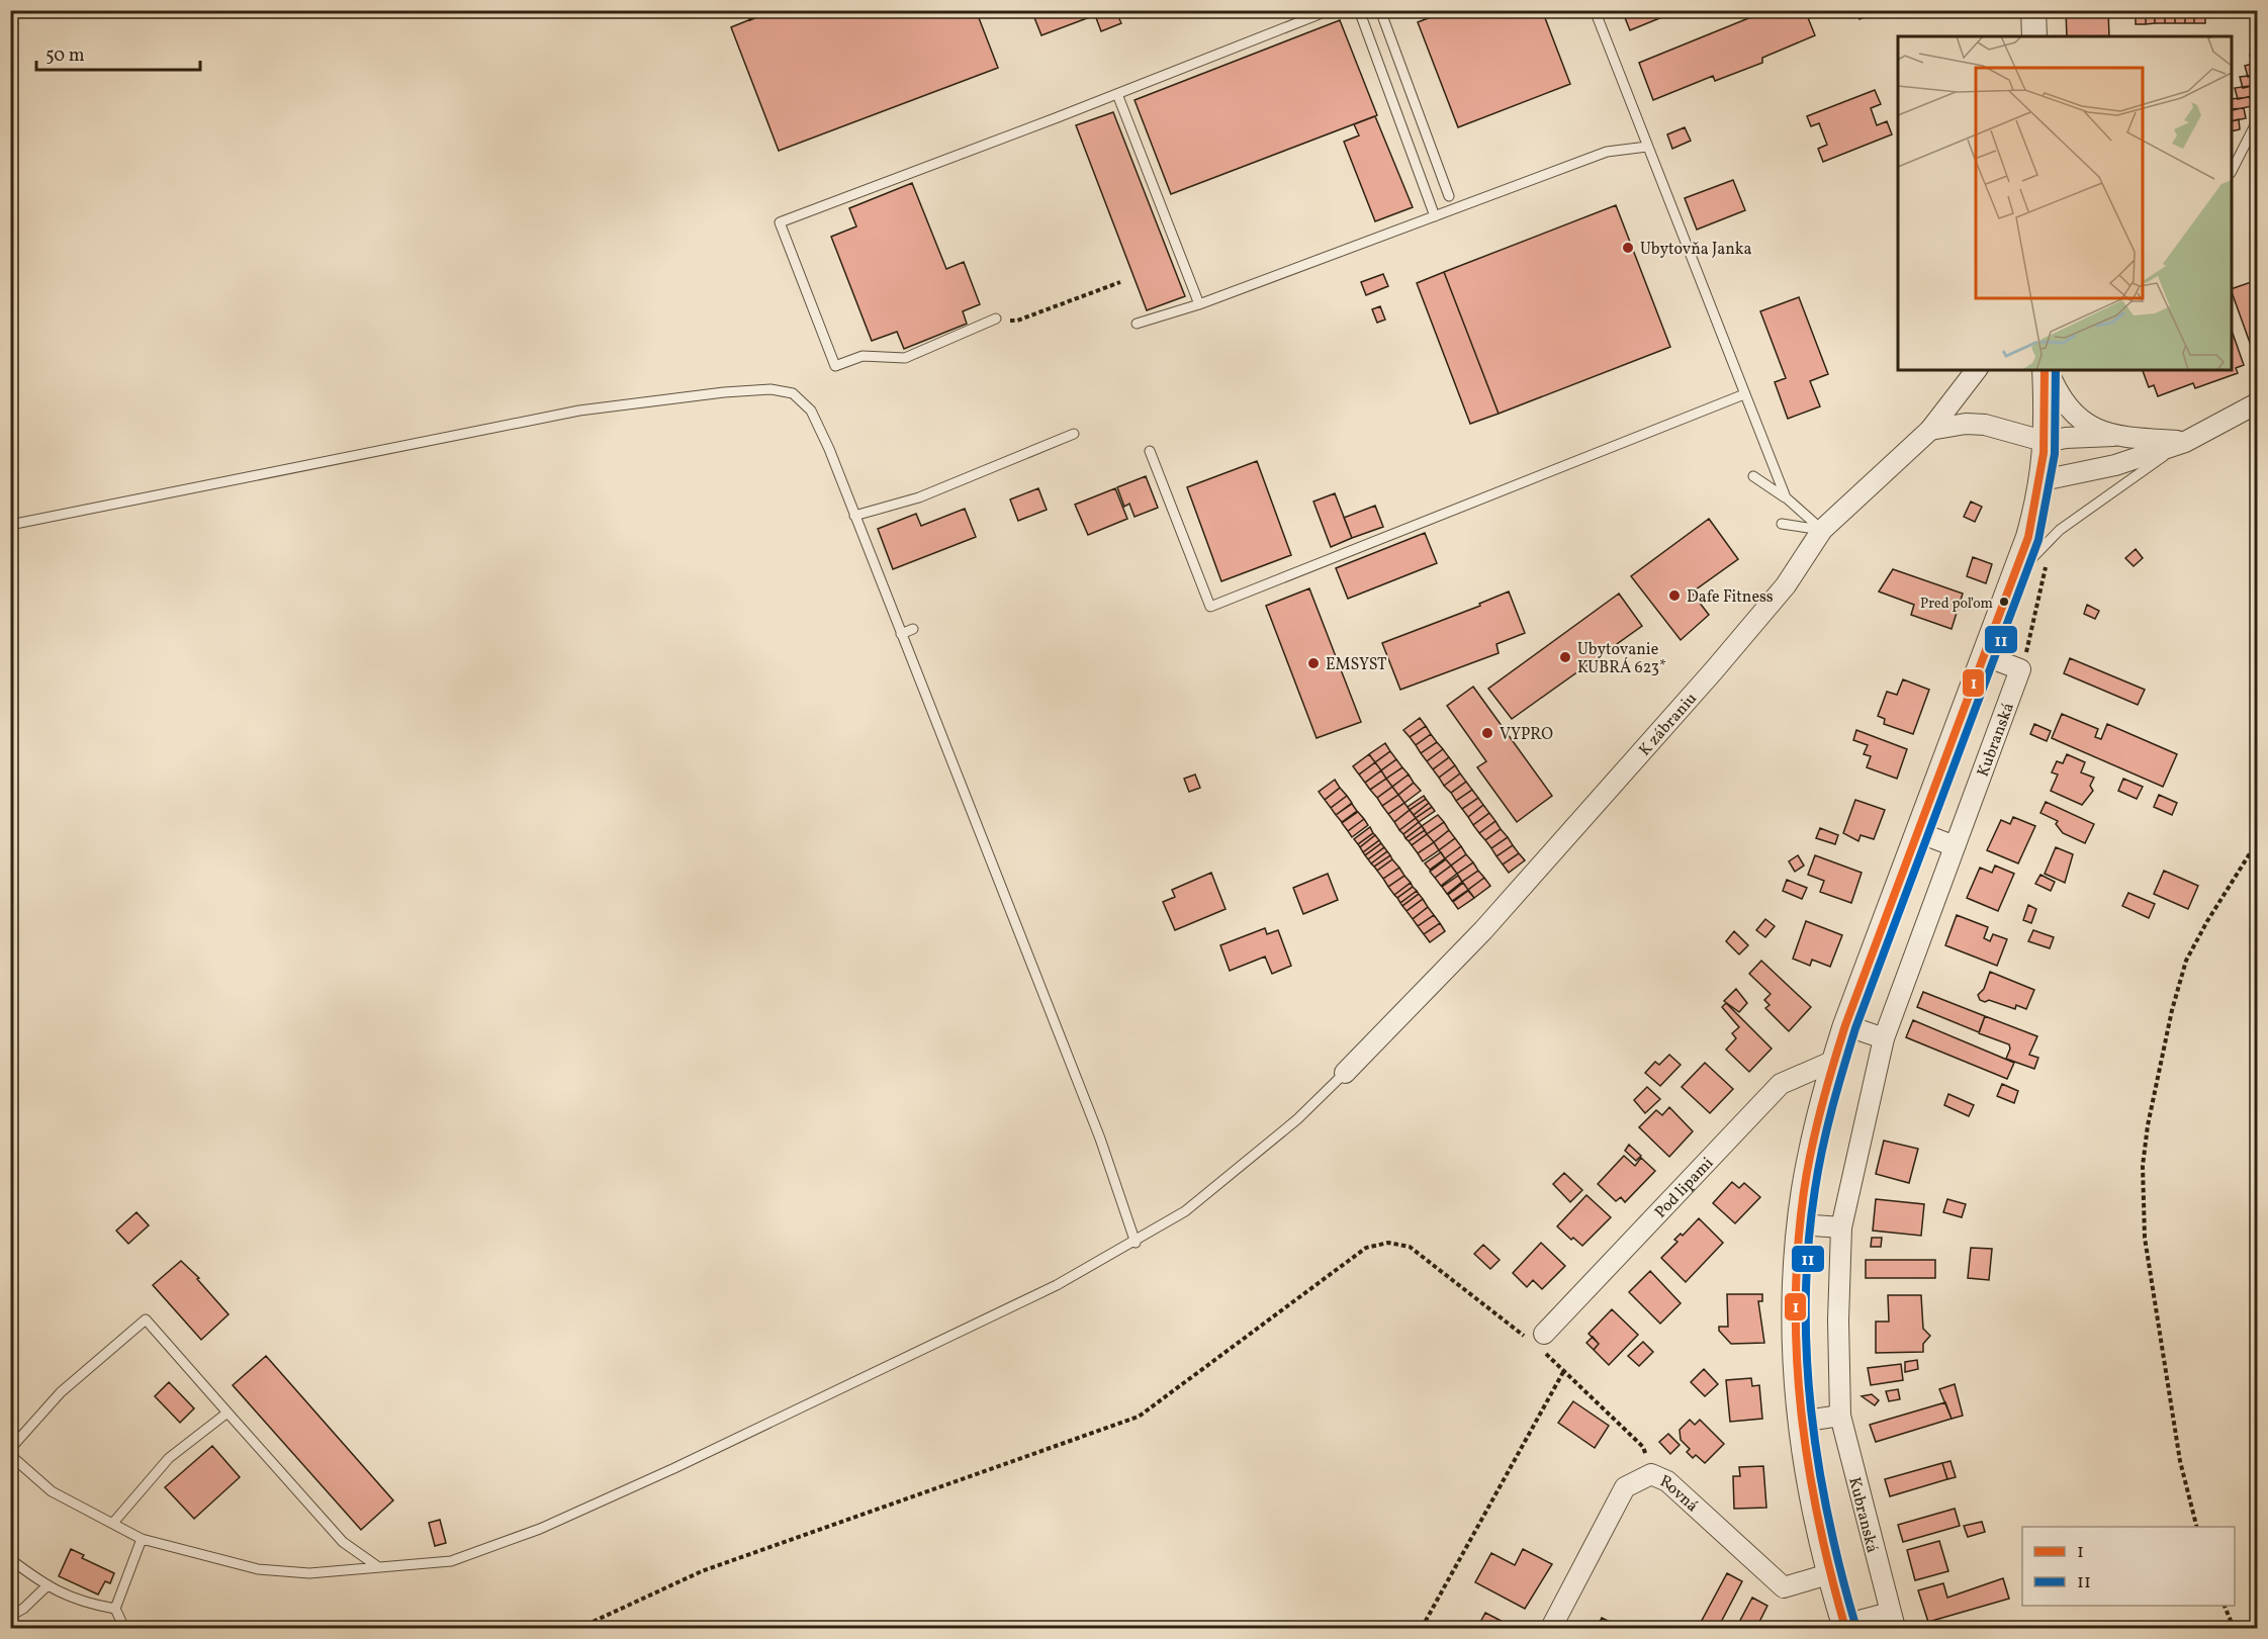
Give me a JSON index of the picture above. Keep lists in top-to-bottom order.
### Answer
{
  "streets": {
    "street": [
      "K zábraniu",
      "Kubranská",
      "Pod lipami",
      "Rovná"
    ]
  },
  "crossings": [
    ["Kubranská", "Pod lipami"],
    ["Kubranská", "Rovná"]
  ],
  "places": [
    "Ubytovňa Janka",
    "Dafe Fitness",
    "Pred poľom",
    "Ubytovanie KUBRÁ 623*",
    "EMSYST",
    "VYPRO"
  ],
  "lines": ["transit line 1", "transit line 11"],
  "legend": ["1", "11"],
  "scale_bar": "50 m"
}
